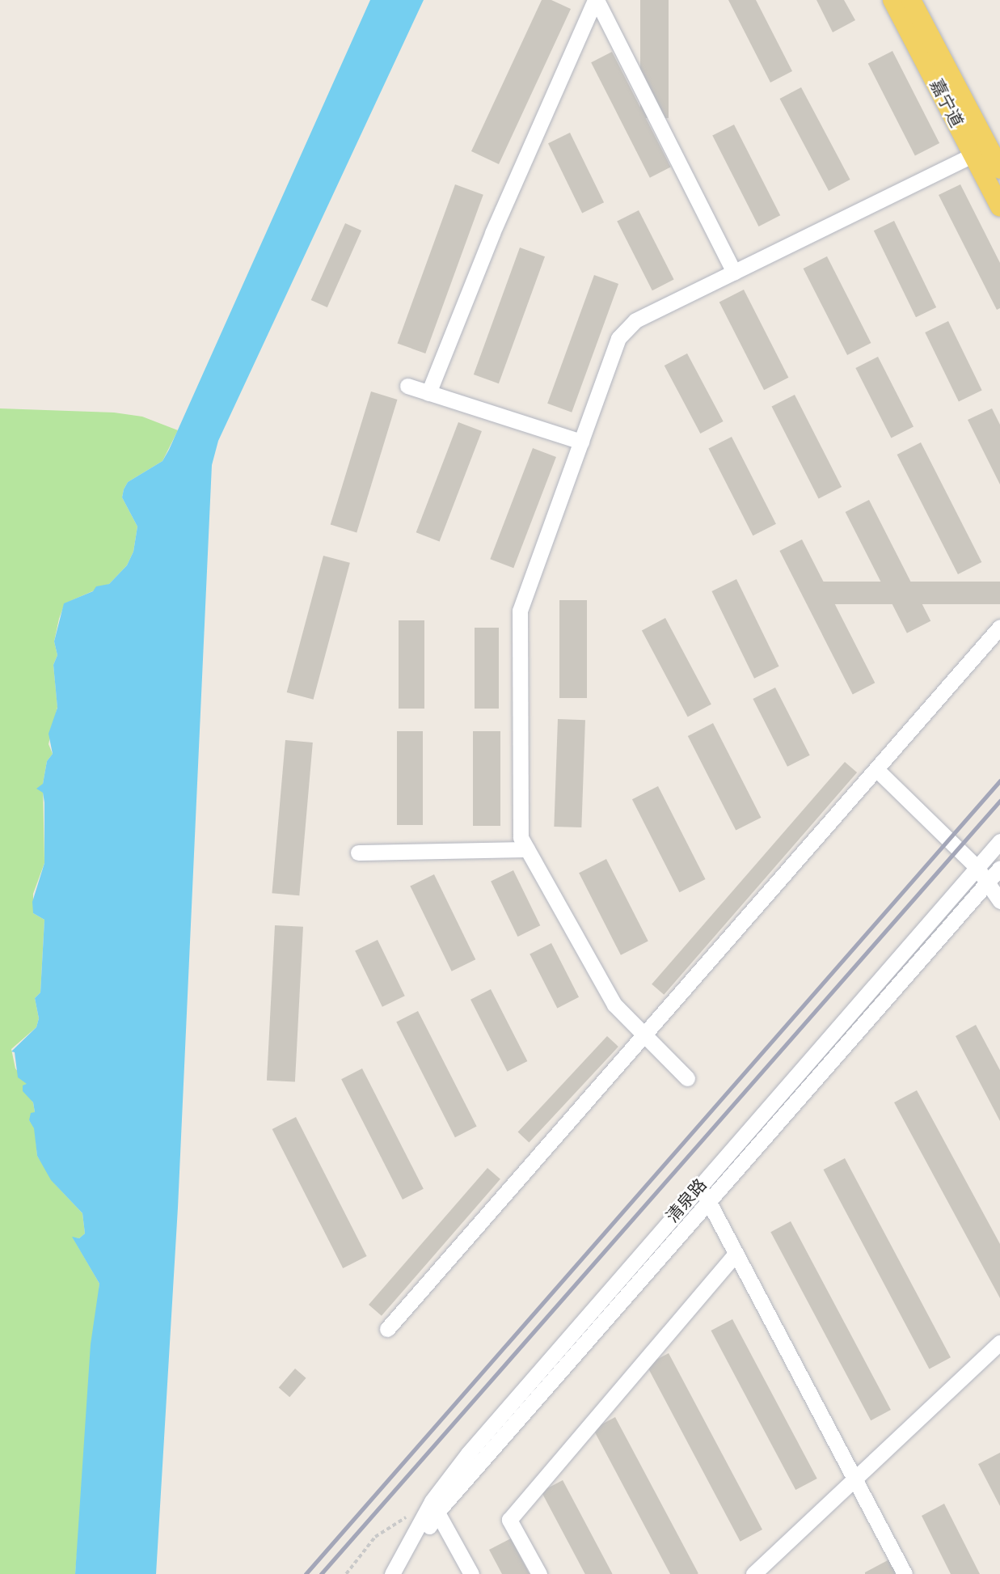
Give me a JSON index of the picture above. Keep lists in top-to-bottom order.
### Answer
{
  "streets": {
    "main road": ["嘉宁道"],
    "street": ["清泉路"]
  }
}
